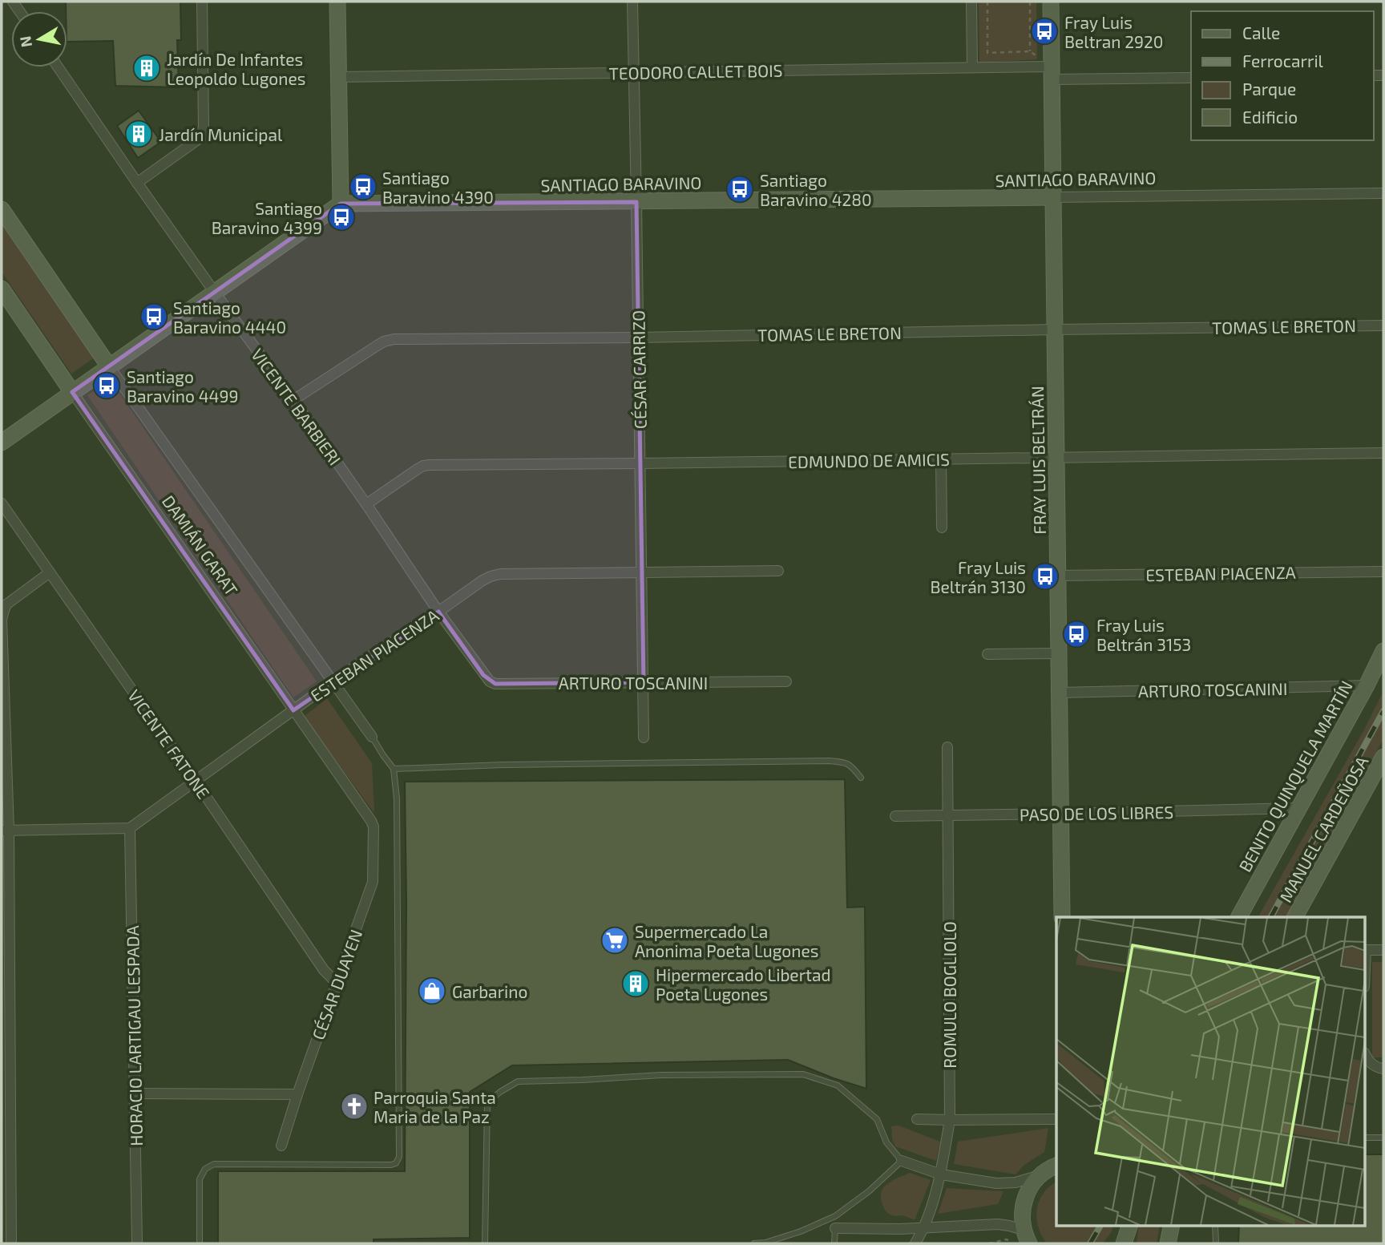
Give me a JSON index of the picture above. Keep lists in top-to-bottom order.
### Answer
{
  "streets": {
    "main road": [
      "SANTIAGO BARAVINO",
      "FRAY LUIS BELTRÁN",
      "DAMIÁN GARAT",
      "BENITO QUINQUELA MARTÍN",
      "MANUEL CARDEÑOSA"
    ],
    "street": [
      "TEODORO CALLET BOIS",
      "TOMAS LE BRETON",
      "CÉSAR CARRIZO",
      "VICENTE BARBIERI",
      "EDMUNDO DE AMICIS",
      "ESTEBAN PIACENZA",
      "ARTURO TOSCANINI",
      "VICENTE FATONE",
      "PASO DE LOS LIBRES",
      "CÉSAR DUAYEN",
      "ROMULO BOGLIOLO",
      "HORACIO LARTIGAU LESPADA"
    ]
  },
  "crossings": [
    ["TEODORO CALLET BOIS", "CÉSAR CARRIZO"],
    ["TEODORO CALLET BOIS", "FRAY LUIS BELTRÁN"],
    ["SANTIAGO BARAVINO", "CÉSAR CARRIZO"],
    ["SANTIAGO BARAVINO", "FRAY LUIS BELTRÁN"],
    ["TOMAS LE BRETON", "CÉSAR CARRIZO"],
    ["TOMAS LE BRETON", "VICENTE BARBIERI"],
    ["TOMAS LE BRETON", "FRAY LUIS BELTRÁN"],
    ["CÉSAR CARRIZO", "EDMUNDO DE AMICIS"],
    ["CÉSAR CARRIZO", "ESTEBAN PIACENZA"],
    ["CÉSAR CARRIZO", "ARTURO TOSCANINI"],
    ["VICENTE BARBIERI", "EDMUNDO DE AMICIS"],
    ["VICENTE BARBIERI", "ESTEBAN PIACENZA"],
    ["VICENTE BARBIERI", "ARTURO TOSCANINI"],
    ["EDMUNDO DE AMICIS", "FRAY LUIS BELTRÁN"],
    ["FRAY LUIS BELTRÁN", "ESTEBAN PIACENZA"],
    ["FRAY LUIS BELTRÁN", "ARTURO TOSCANINI"],
    ["FRAY LUIS BELTRÁN", "PASO DE LOS LIBRES"],
    ["DAMIÁN GARAT", "ESTEBAN PIACENZA"],
    ["DAMIÁN GARAT", "CÉSAR DUAYEN"],
    ["ESTEBAN PIACENZA", "VICENTE FATONE"],
    ["ESTEBAN PIACENZA", "HORACIO LARTIGAU LESPADA"],
    ["ARTURO TOSCANINI", "BENITO QUINQUELA MARTÍN"],
    ["VICENTE FATONE", "CÉSAR DUAYEN"],
    ["BENITO QUINQUELA MARTÍN", "PASO DE LOS LIBRES"],
    ["PASO DE LOS LIBRES", "ROMULO BOGLIOLO"]
  ],
  "places": {
    "bus stop": [
      "Fray Luis Beltran 2920",
      "Santiago Baravino 4390",
      "Santiago Baravino 4280",
      "Santiago Baravino 4399",
      "Santiago Baravino 4440",
      "Santiago Baravino 4499",
      "Fray Luis Beltrán 3130",
      "Fray Luis Beltrán 3153"
    ],
    "building": ["Jardín De Infantes Leopoldo Lugones", "Jardín Municipal", "Hipermercado Libertad Poeta Lugones"],
    "supermarket": ["Supermercado La Anonima Poeta Lugones"],
    "shop": ["Garbarino"],
    "church": ["Parroquia Santa Maria de la Paz"]
  },
  "legend": [
    "Calle",
    "Ferrocarril",
    "Parque",
    "Edificio"
  ],
  "north": "left"
}
